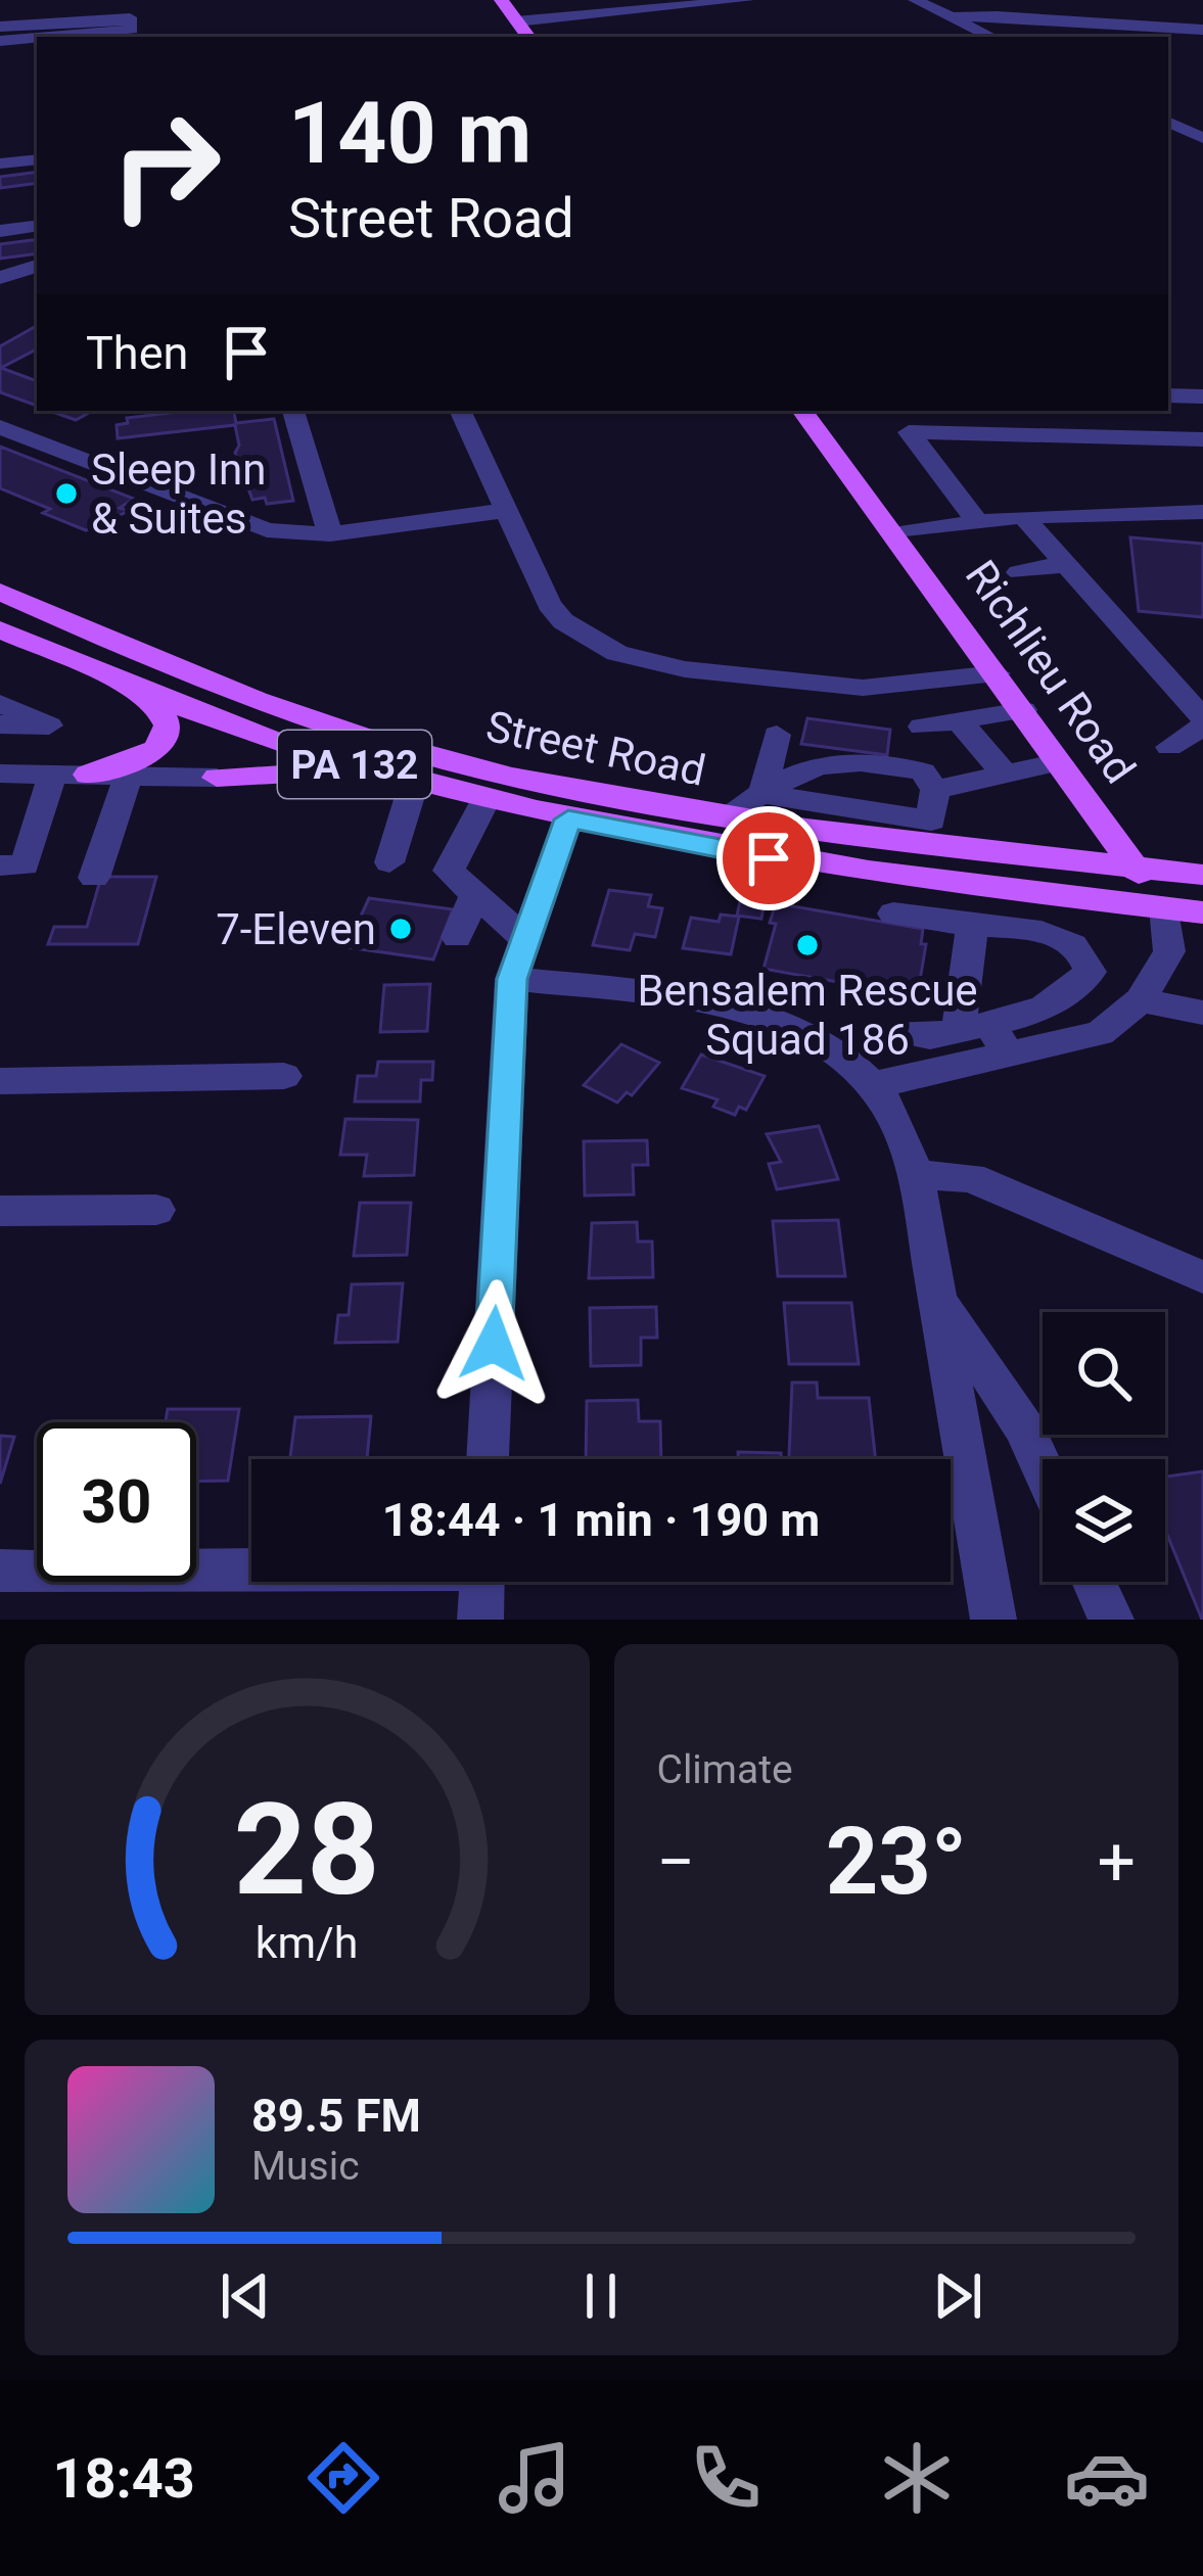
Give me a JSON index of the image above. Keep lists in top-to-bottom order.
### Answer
{
  "streets": {
    "main road": ["Richlieu Road", "Street Road", "PA 132"]
  },
  "crossings": [
    ["Richlieu Road", "Street Road"]
  ],
  "places": ["Sleep Inn & Suites", "7-Eleven", "Bensalem Rescue Squad 186"],
  "page": {
    "turn": ["140 m", "Street Road"],
    "then": "Then",
    "limit": "30",
    "trip": "18:44 · 1 min · 190 m",
    "tile": "Climate",
    "heat": ["−", "23°", "+"],
    "song": ["89.5 FM", "Music"],
    "tabs": "18:43",
    "gauge": ["28", "km/h"]
  }
}
